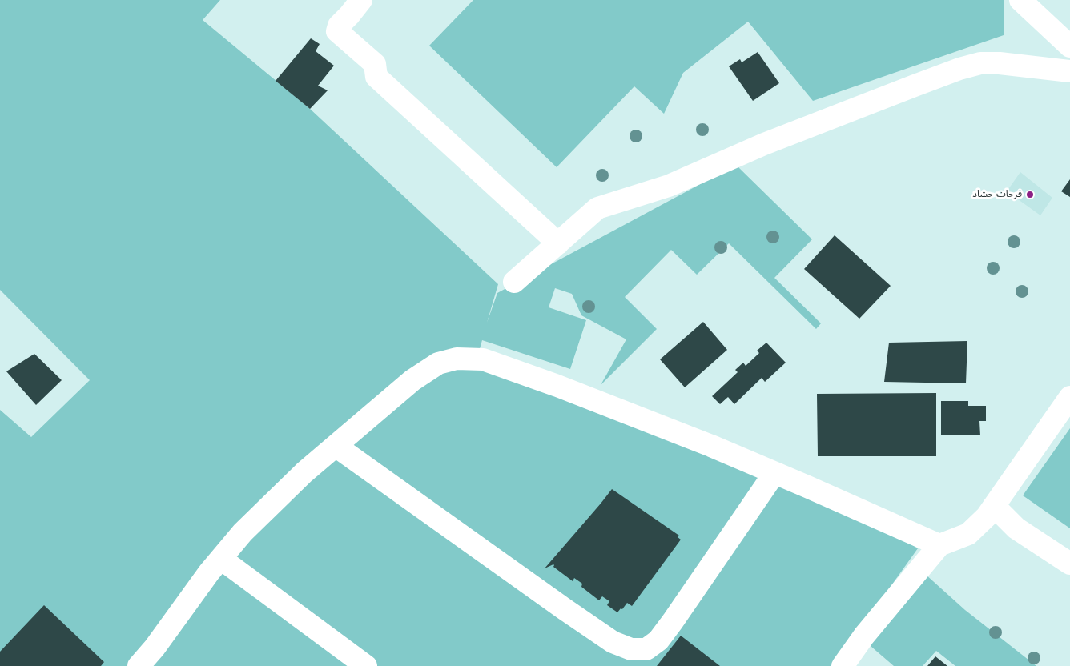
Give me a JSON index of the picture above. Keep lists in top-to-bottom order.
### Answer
{
  "places": ["فرحات حشاد"]
}
